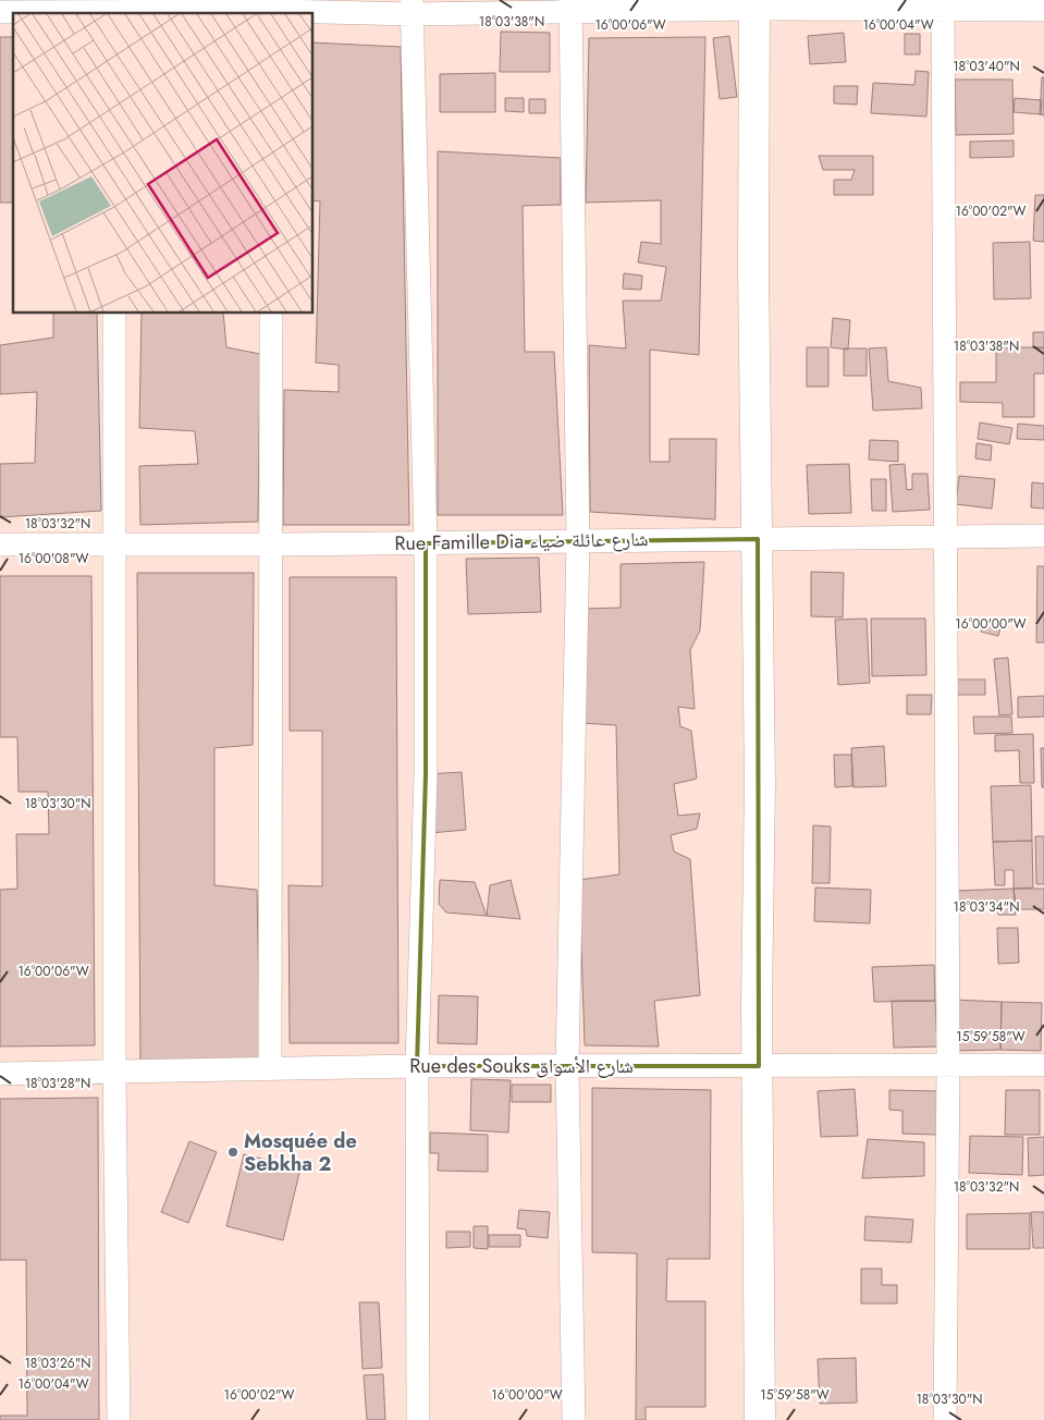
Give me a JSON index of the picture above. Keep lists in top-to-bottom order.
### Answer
{
  "streets": {
    "street": ["Rue Famille Dia شارع عائلة ضياء", "Rue des Souks شارع الأسواق"]
  },
  "places": ["Mosquée de Sebkha 2"],
  "coordinates": [
    "18°03'38\"N",
    "16°00'06\"W",
    "16°00'04\"W",
    "18°03'40\"N",
    "16°00'02\"W",
    "18°03'32\"N",
    "16°00'08\"W",
    "16°00'00\"W",
    "18°03'30\"N",
    "18°03'34\"N",
    "15°59'58\"W",
    "18°03'28\"N",
    "18°03'26\"N"
  ]
}
